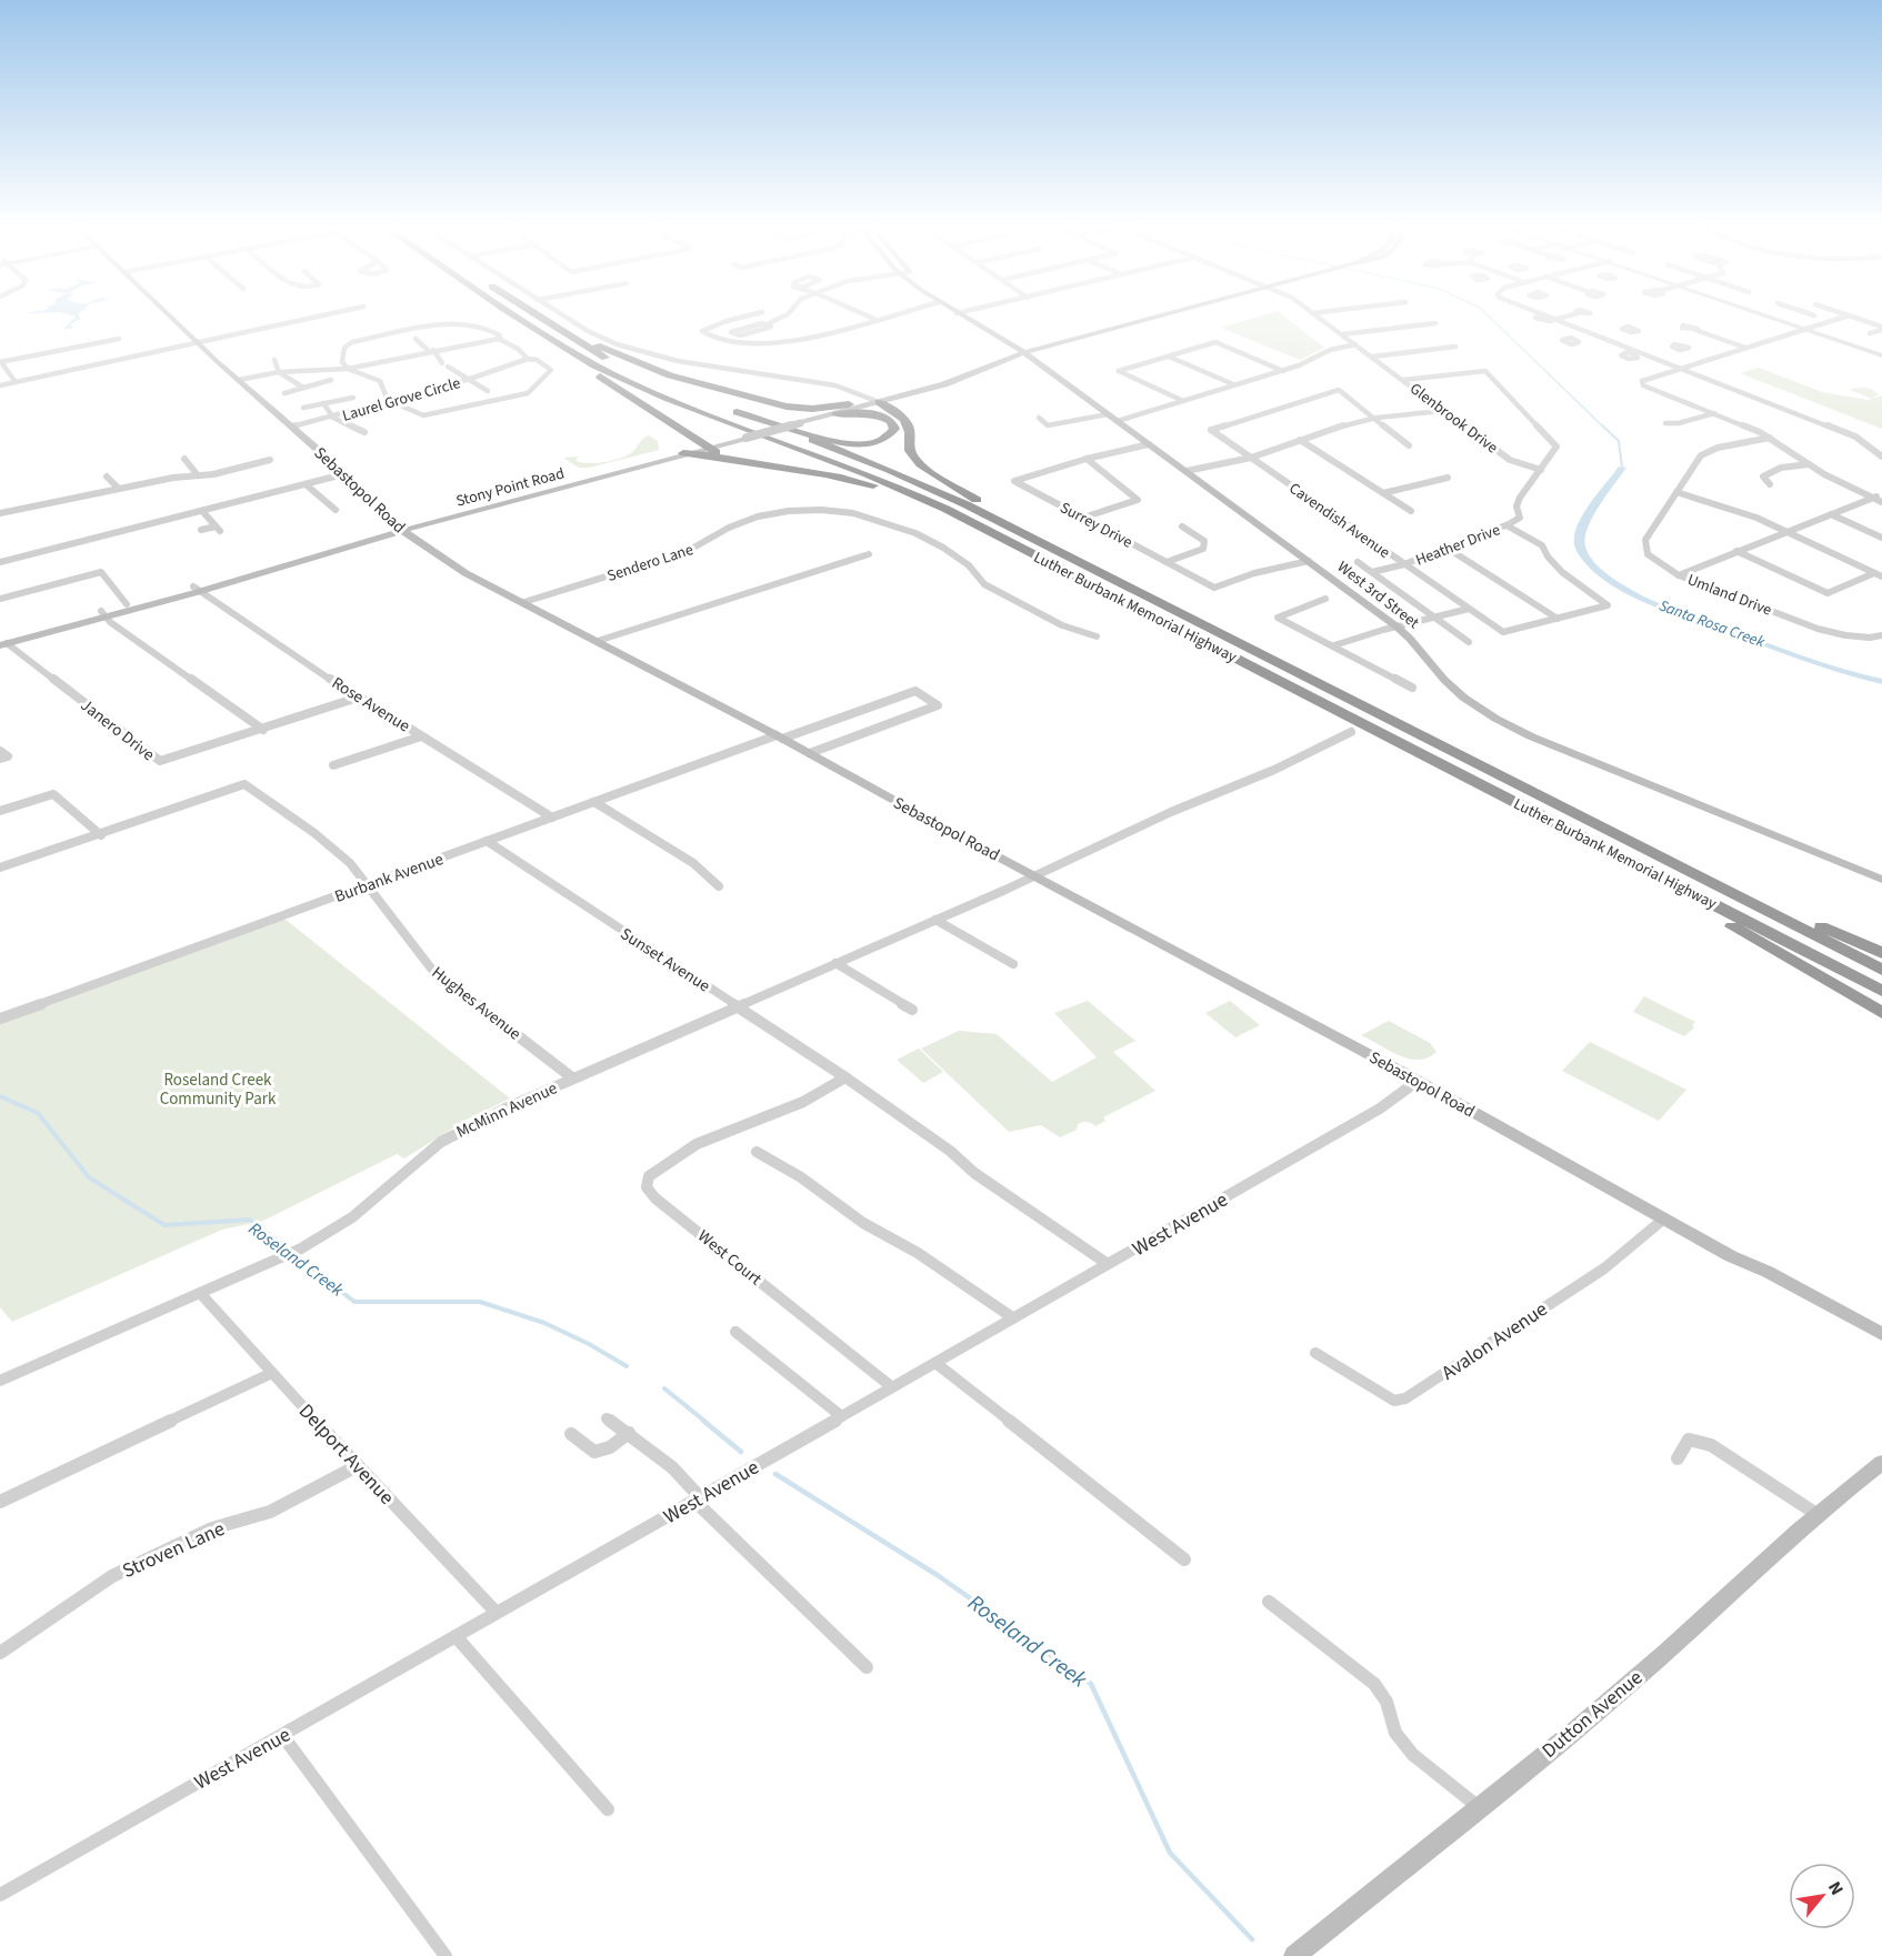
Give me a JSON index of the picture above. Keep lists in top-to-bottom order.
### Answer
{
  "streets": {
    "highway": ["Luther Burbank Memorial Highway"],
    "main road": [
      "Stony Point Road",
      "Sebastopol Road",
      "West 3rd Street",
      "Dutton Avenue"
    ],
    "street": [
      "Laurel Grove Circle",
      "Glenbrook Drive",
      "Cavendish Avenue",
      "Surrey Drive",
      "Heather Drive",
      "Sendero Lane",
      "Umland Drive",
      "Rose Avenue",
      "Janero Drive",
      "Burbank Avenue",
      "Sunset Avenue",
      "Hughes Avenue",
      "McMinn Avenue",
      "West Avenue",
      "West Court",
      "Avalon Avenue",
      "Delport Avenue",
      "Stroven Lane"
    ]
  },
  "crossings": [
    ["Laurel Grove Circle", "Sebastopol Road"],
    ["Glenbrook Drive", "Heather Drive"],
    ["Stony Point Road", "Sebastopol Road"],
    ["Stony Point Road", "West 3rd Street"],
    ["Stony Point Road", "Luther Burbank Memorial Highway"],
    ["Stony Point Road", "Rose Avenue"],
    ["Stony Point Road", "Janero Drive"],
    ["Sebastopol Road", "Sendero Lane"],
    ["Sebastopol Road", "Burbank Avenue"],
    ["Sebastopol Road", "McMinn Avenue"],
    ["Sebastopol Road", "West Avenue"],
    ["Sebastopol Road", "Avalon Avenue"],
    ["Cavendish Avenue", "Heather Drive"],
    ["Surrey Drive", "West 3rd Street"],
    ["Rose Avenue", "Janero Drive"],
    ["Rose Avenue", "Burbank Avenue"],
    ["Burbank Avenue", "Sunset Avenue"],
    ["Burbank Avenue", "Hughes Avenue"],
    ["Sunset Avenue", "McMinn Avenue"],
    ["Sunset Avenue", "West Avenue"],
    ["Sunset Avenue", "West Court"],
    ["Hughes Avenue", "McMinn Avenue"],
    ["McMinn Avenue", "Delport Avenue"],
    ["West Avenue", "West Court"],
    ["West Avenue", "Delport Avenue"],
    ["Delport Avenue", "Stroven Lane"]
  ],
  "water": ["Santa Rosa Creek", "Roseland Creek"],
  "parks": ["Roseland Creek Community Park"],
  "north": "top right"
}
